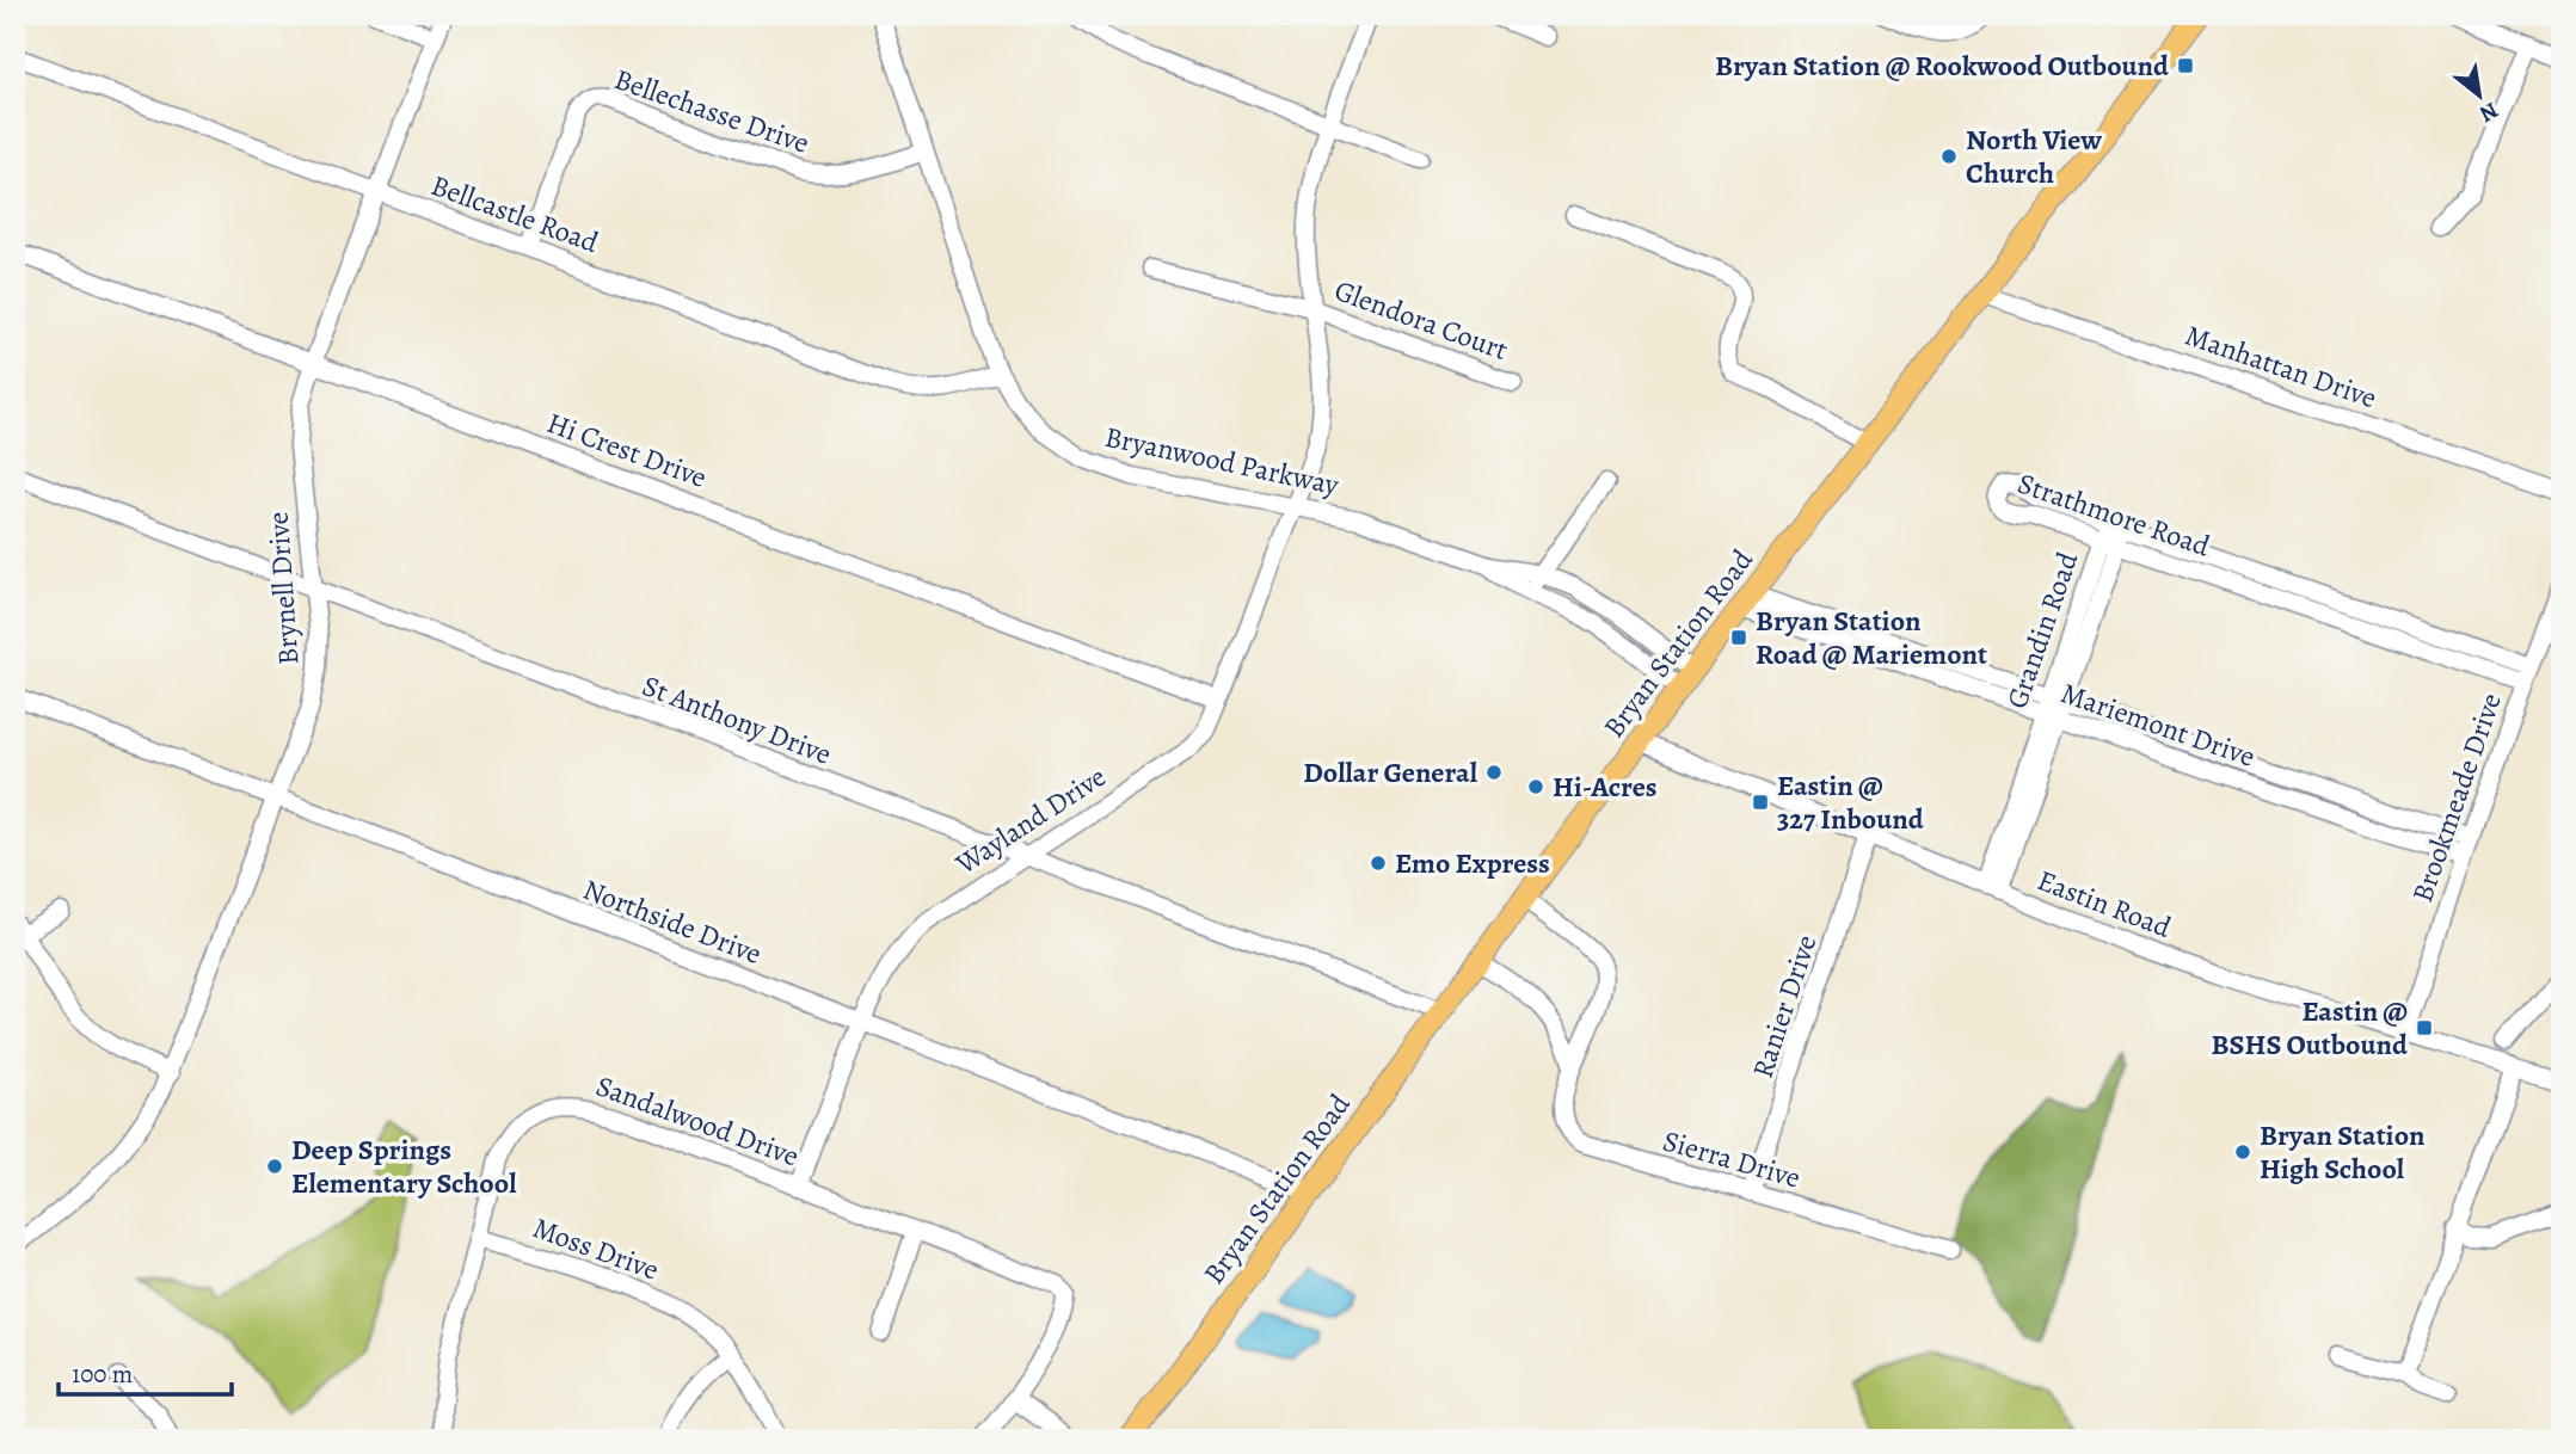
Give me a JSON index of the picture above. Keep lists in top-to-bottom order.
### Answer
{
  "streets": {
    "main road": ["Bryan Station Road"],
    "street": [
      "Bellechasse Drive",
      "Bellcastle Road",
      "Glendora Court",
      "Manhattan Drive",
      "Hi Crest Drive",
      "Bryanwood Parkway",
      "Strathmore Road",
      "Brynell Drive",
      "Grandin Road",
      "St Anthony Drive",
      "Mariemont Drive",
      "Brookmeade Drive",
      "Wayland Drive",
      "Eastin Road",
      "Northside Drive",
      "Ranier Drive",
      "Sandalwood Drive",
      "Sierra Drive",
      "Moss Drive"
    ]
  },
  "crossings": [
    ["Bellechasse Drive", "Bellcastle Road"],
    ["Bellechasse Drive", "Bryanwood Parkway"],
    ["Bellcastle Road", "Bryanwood Parkway"],
    ["Bellcastle Road", "Brynell Drive"],
    ["Glendora Court", "Wayland Drive"],
    ["Manhattan Drive", "Bryan Station Road"],
    ["Hi Crest Drive", "Brynell Drive"],
    ["Hi Crest Drive", "Wayland Drive"],
    ["Bryanwood Parkway", "Bryan Station Road"],
    ["Bryanwood Parkway", "Wayland Drive"],
    ["Strathmore Road", "Grandin Road"],
    ["Strathmore Road", "Brookmeade Drive"],
    ["Brynell Drive", "St Anthony Drive"],
    ["Brynell Drive", "Northside Drive"],
    ["Grandin Road", "Mariemont Drive"],
    ["Grandin Road", "Eastin Road"],
    ["Bryan Station Road", "St Anthony Drive"],
    ["Bryan Station Road", "Mariemont Drive"],
    ["Bryan Station Road", "Eastin Road"],
    ["Bryan Station Road", "Northside Drive"],
    ["Bryan Station Road", "Sierra Drive"],
    ["St Anthony Drive", "Wayland Drive"],
    ["Mariemont Drive", "Brookmeade Drive"],
    ["Brookmeade Drive", "Eastin Road"],
    ["Wayland Drive", "Northside Drive"],
    ["Wayland Drive", "Sandalwood Drive"],
    ["Eastin Road", "Ranier Drive"],
    ["Ranier Drive", "Sierra Drive"],
    ["Sandalwood Drive", "Moss Drive"]
  ],
  "places": {
    "transit": [
      "Bryan Station @ Rookwood Outbound",
      "Bryan Station Road @ Mariemont",
      "Eastin @ 327 Inbound",
      "Eastin @ BSHS Outbound"
    ],
    "other": [
      "North View Church",
      "Dollar General",
      "Hi-Acres",
      "Emo Express",
      "Bryan Station High School",
      "Deep Springs Elementary School"
    ]
  },
  "scale_bar": "100 m",
  "north": "bottom right"
}
